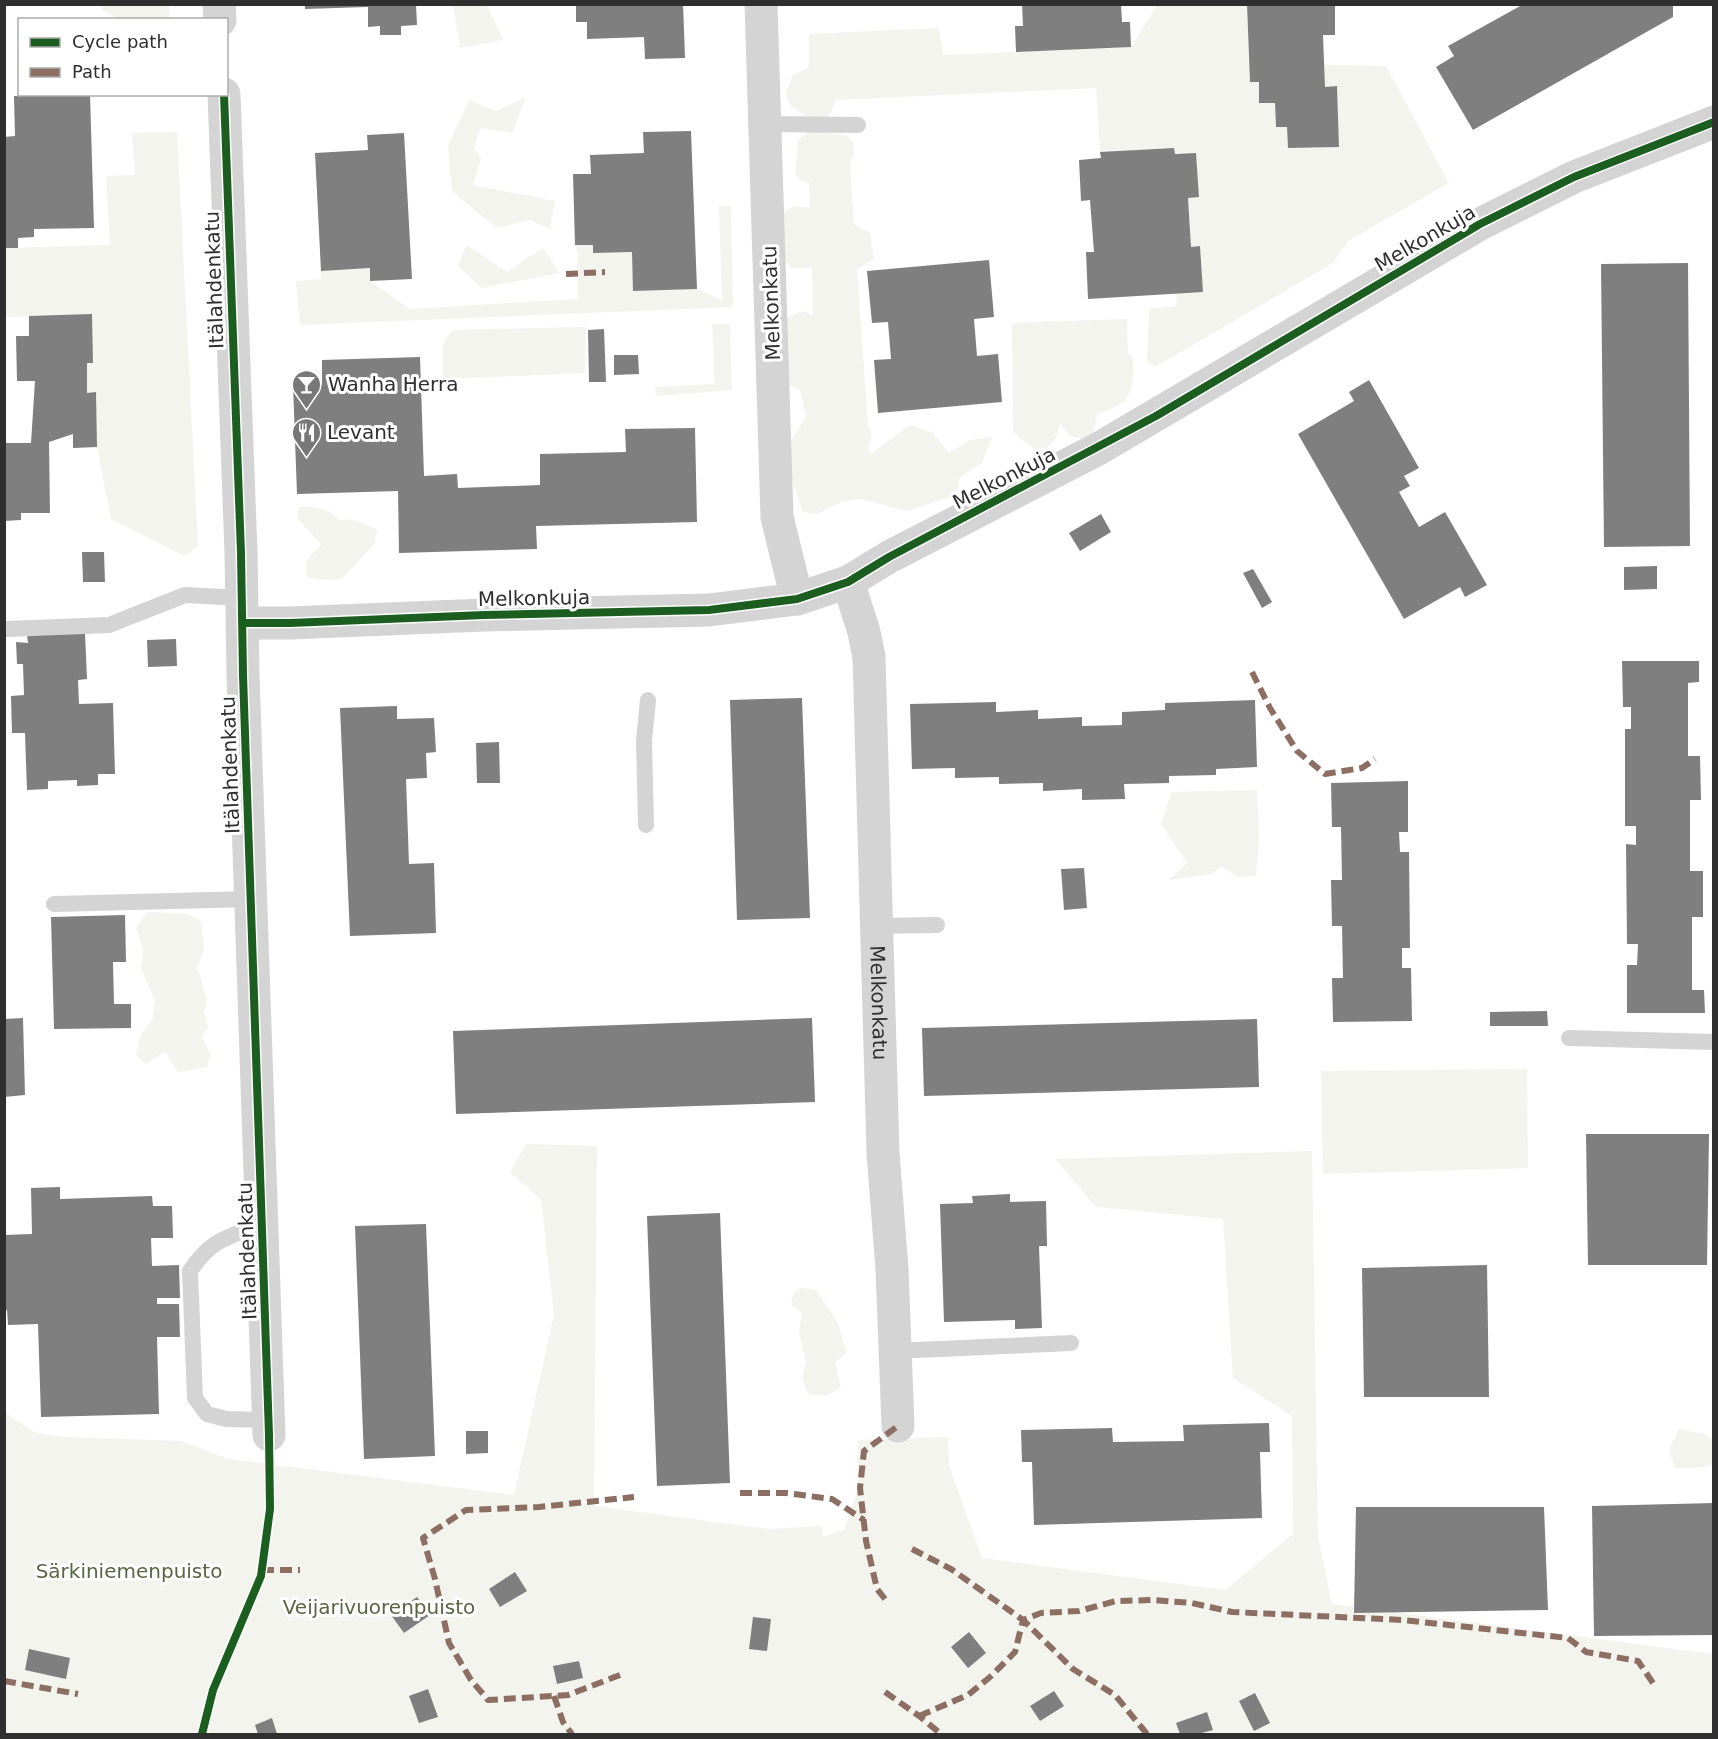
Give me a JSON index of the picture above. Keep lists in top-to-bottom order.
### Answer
{
  "streets": {
    "street": ["Melkonkuja", "Itälahdenkatu", "Melkonkatu"]
  },
  "crossings": [
    ["Melkonkuja", "Itälahdenkatu"],
    ["Melkonkuja", "Melkonkatu"]
  ],
  "parks": ["Särkiniemenpuisto", "Veijarivuorenpuisto"],
  "places": {
    "bar": ["Wanha Herra"],
    "restaurant": ["Levant"]
  },
  "legend": ["Cycle path", "Path"]
}
